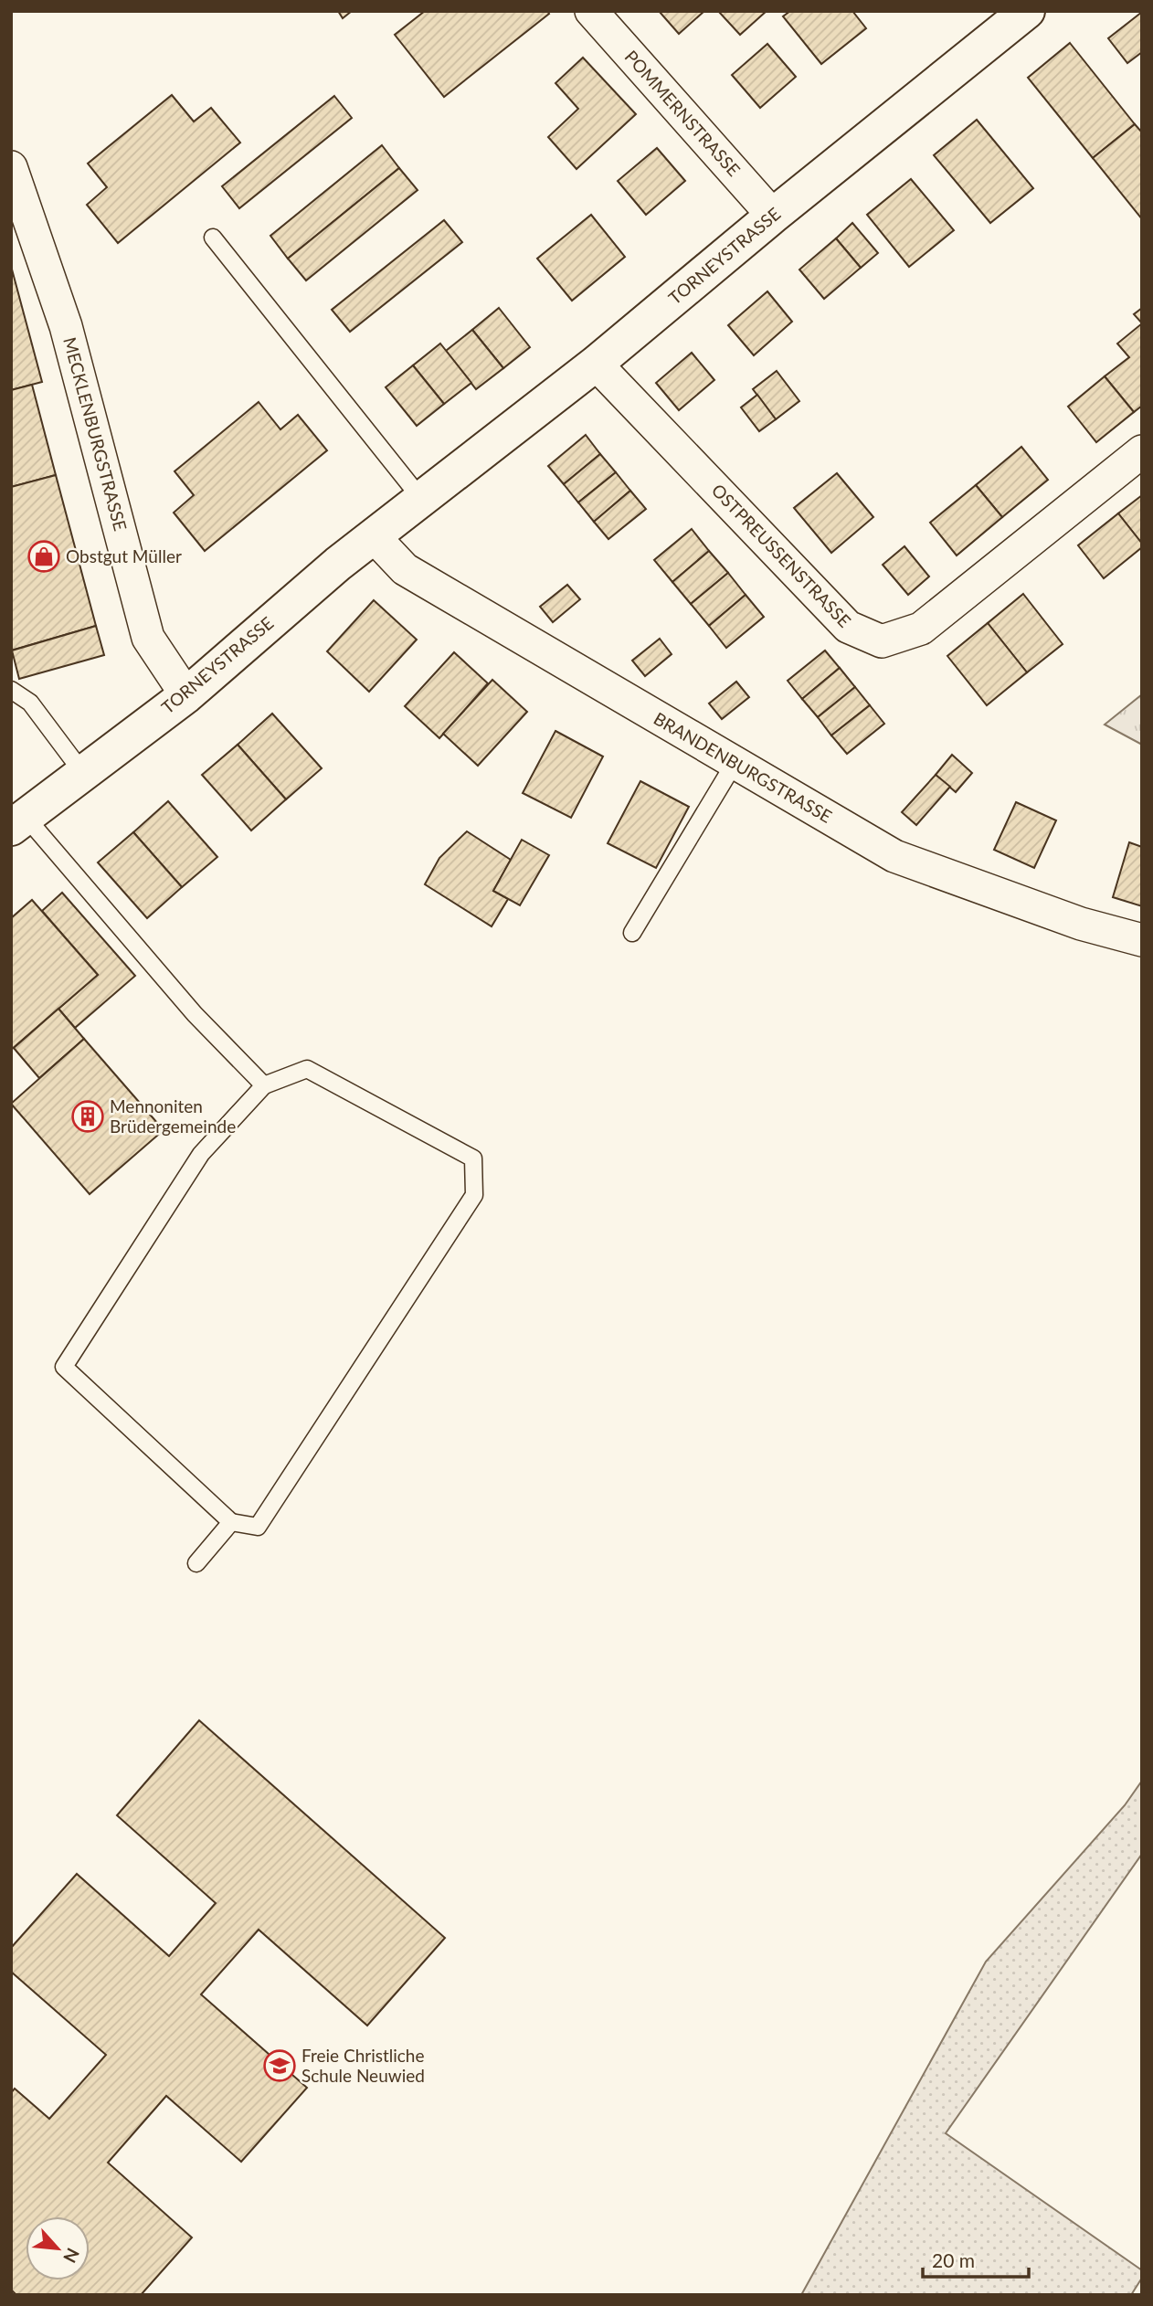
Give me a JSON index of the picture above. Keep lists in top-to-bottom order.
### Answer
{
  "streets": {
    "street": [
      "POMMERNSTRASSE",
      "TORNEYSTRASSE",
      "MECKLENBURGSTRASSE",
      "OSTPREUSSENSTRASSE",
      "BRANDENBURGSTRASSE"
    ]
  },
  "crossings": [
    ["POMMERNSTRASSE", "TORNEYSTRASSE"],
    ["TORNEYSTRASSE", "MECKLENBURGSTRASSE"],
    ["TORNEYSTRASSE", "OSTPREUSSENSTRASSE"],
    ["TORNEYSTRASSE", "BRANDENBURGSTRASSE"]
  ],
  "places": {
    "shop": ["Obstgut Müller"],
    "building": ["Mennoniten Brüdergemeinde"],
    "school or university": ["Freie Christliche Schule Neuwied"]
  },
  "scale_bar": "20 m",
  "north": "bottom right"
}
